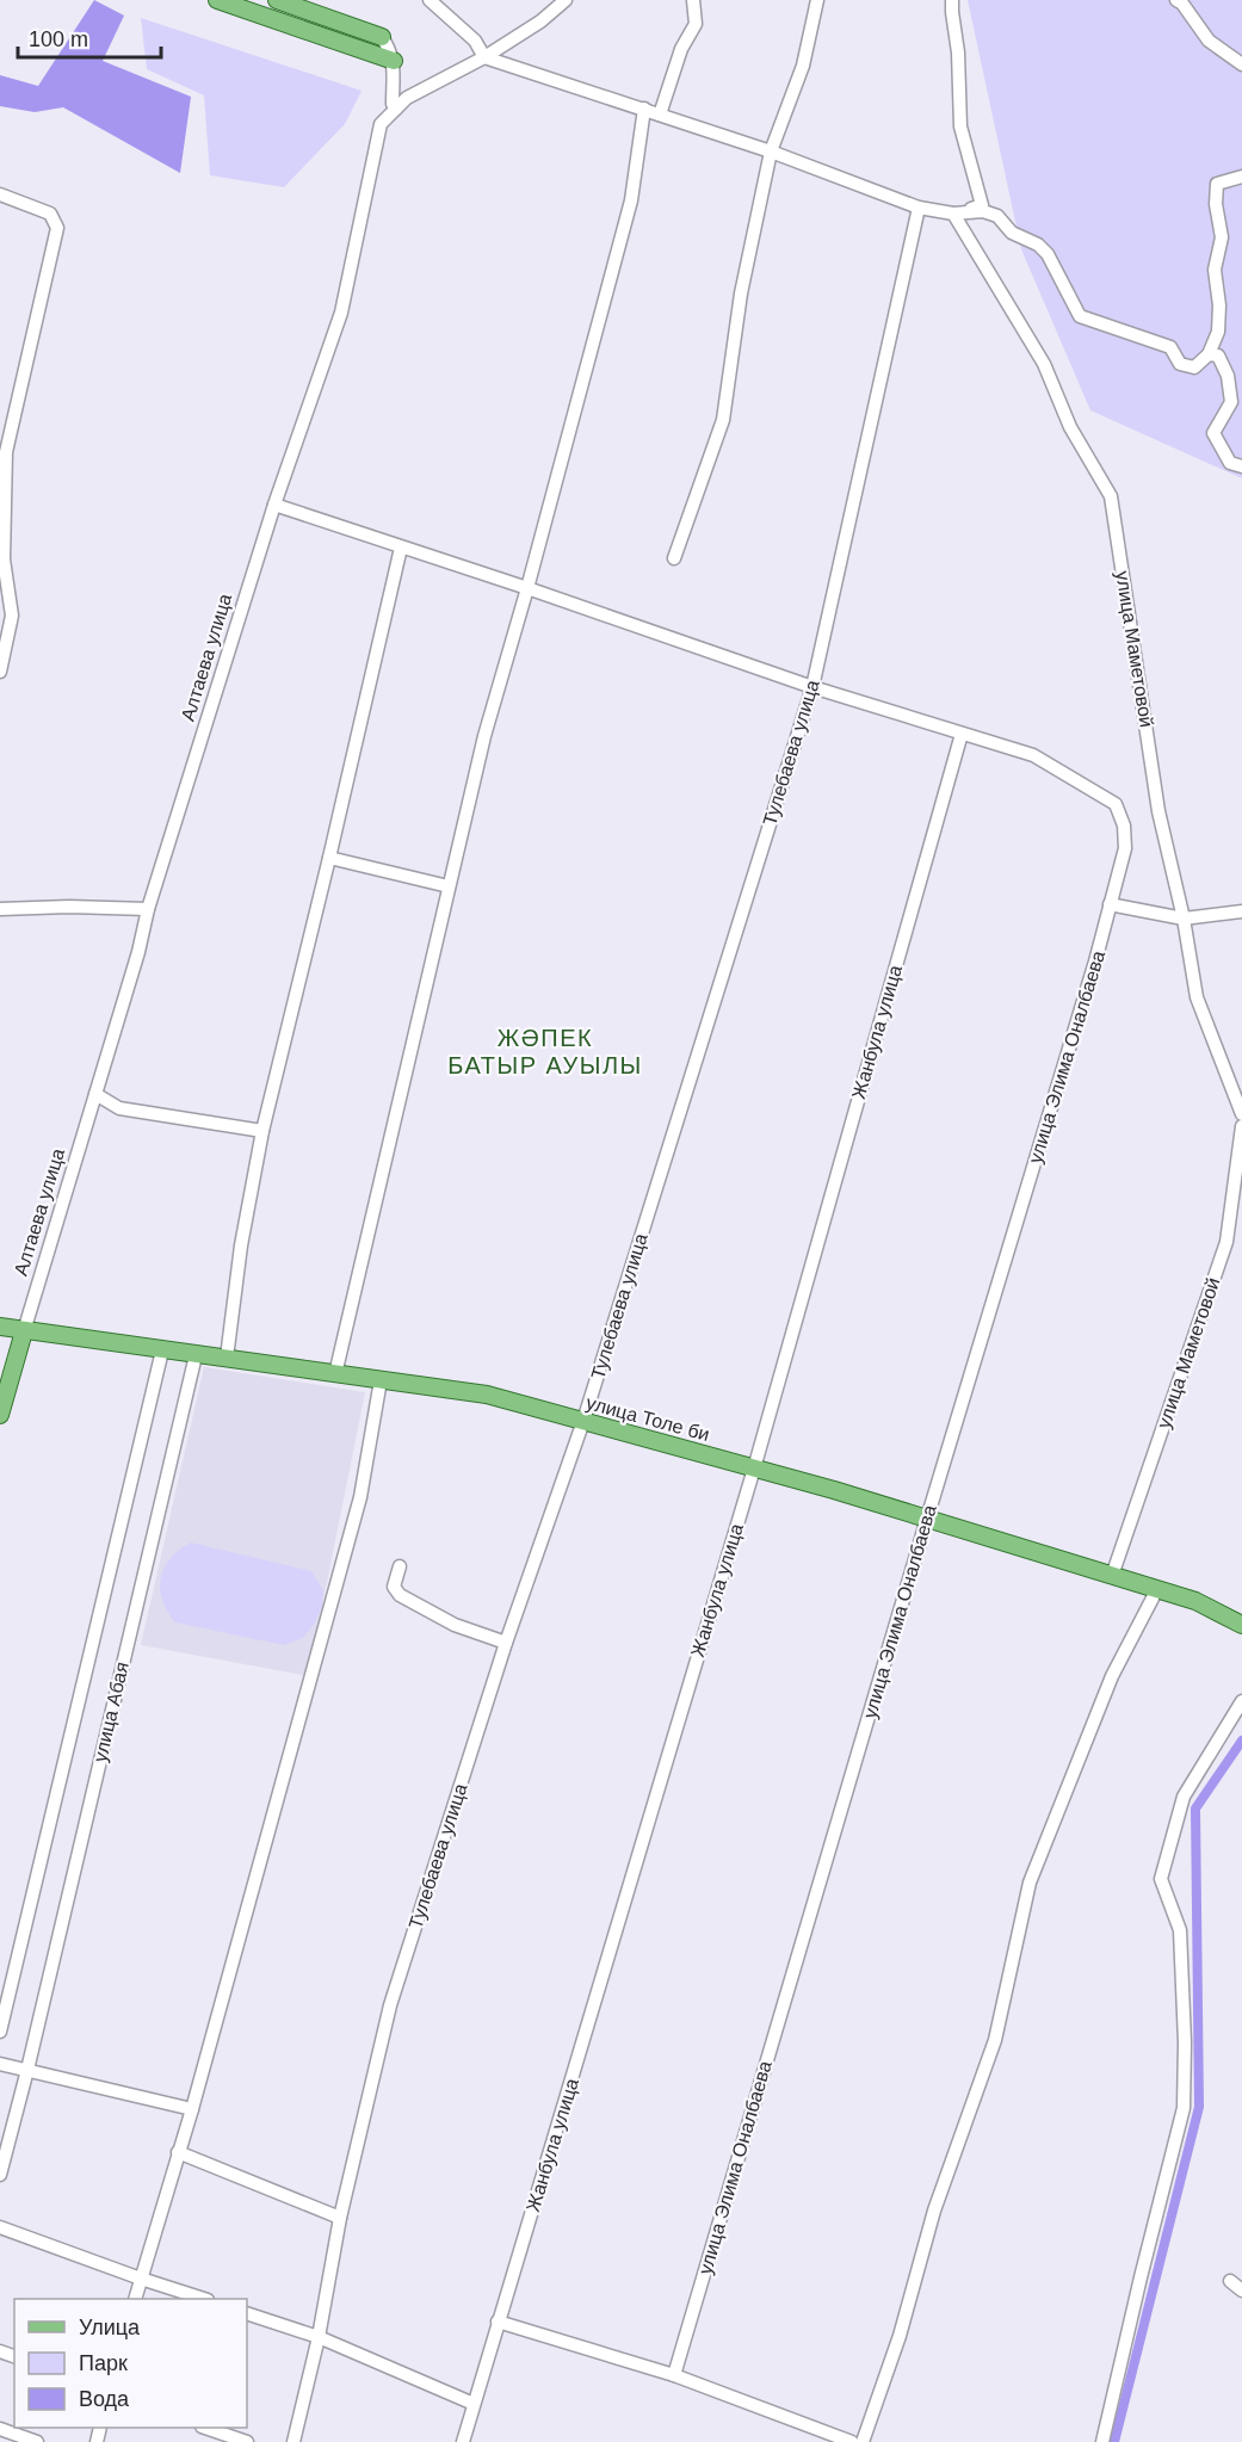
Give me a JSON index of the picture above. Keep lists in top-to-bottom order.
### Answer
{
  "streets": {
    "main road": ["Алтаева улица", "улица Толе би"],
    "street": [
      "улица Маметовой",
      "Тулебаева улица",
      "Жанбула улица",
      "улица Элима Оналбаева",
      "улица Абая"
    ]
  },
  "crossings": [
    ["улица Маметовой", "улица Толе би"],
    ["Алтаева улица", "улица Толе би"],
    ["Тулебаева улица", "улица Толе би"],
    ["Жанбула улица", "улица Элима Оналбаева"],
    ["Жанбула улица", "улица Толе би"],
    ["улица Элима Оналбаева", "улица Толе би"],
    ["улица Толе би", "улица Абая"]
  ],
  "districts": ["ЖӘПЕК БАТЫР АУЫЛЫ"],
  "legend": ["Улица", "Парк", "Вода"],
  "scale_bar": "100 m"
}
